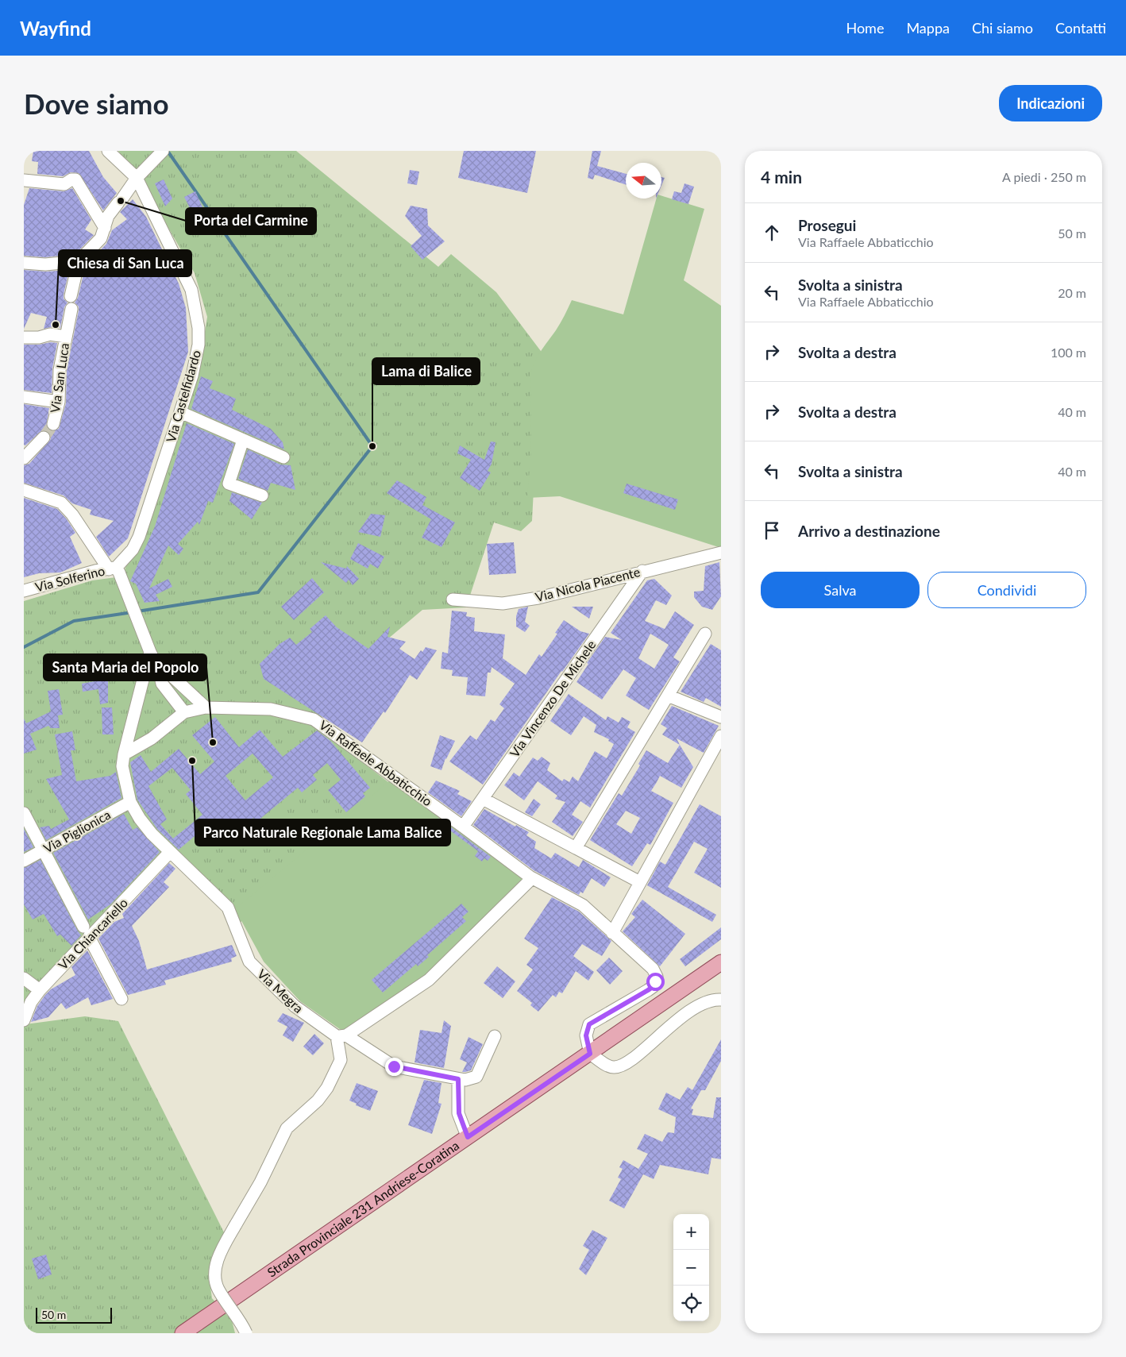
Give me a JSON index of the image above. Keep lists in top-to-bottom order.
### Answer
{
  "streets": {
    "main road": ["Strada Provinciale 231 Andriese-Coratina"],
    "street": [
      "Via San Luca",
      "Via Castelfidardo",
      "Via Solferino",
      "Via Nicola Piacente",
      "Via Vincenzo De Michele",
      "Via Raffaele Abbaticchio",
      "Via Piglionica",
      "Via Chiancariello",
      "Via Megra"
    ]
  },
  "crossings": [
    ["Via Castelfidardo", "Via Solferino"],
    ["Via Nicola Piacente", "Via Vincenzo De Michele"],
    ["Via Vincenzo De Michele", "Via Raffaele Abbaticchio"],
    ["Via Raffaele Abbaticchio", "Strada Provinciale 231 Andriese-Coratina"],
    ["Via Piglionica", "Via Megra"],
    ["Via Chiancariello", "Via Megra"]
  ],
  "places": [
    "Porta del Carmine",
    "Chiesa di San Luca",
    "Lama di Balice",
    "Santa Maria del Popolo",
    "Parco Naturale Regionale Lama Balice"
  ],
  "scale_bar": "50 m",
  "north": "left",
  "page": {
    "header": "Wayfind",
    "nav": [
      "Home",
      "Mappa",
      "Chi siamo",
      "Contatti"
    ],
    "buttons": [
      "Indicazioni",
      ["Salva", "Condividi"]
    ],
    "title": "Dove siamo",
    "heading": ["4 min", "A piedi · 250 m"],
    "list": [
      ["Prosegui", "Via Raffaele Abbaticchio", "50 m"],
      ["Svolta a sinistra", "Via Raffaele Abbaticchio", "20 m"],
      ["Svolta a destra", "100 m"],
      ["Svolta a destra", "40 m"],
      ["Svolta a sinistra", "40 m"],
      "Arrivo a destinazione"
    ],
    "map_buttons": ["+", "−"],
    "scale": "50 m"
  }
}
